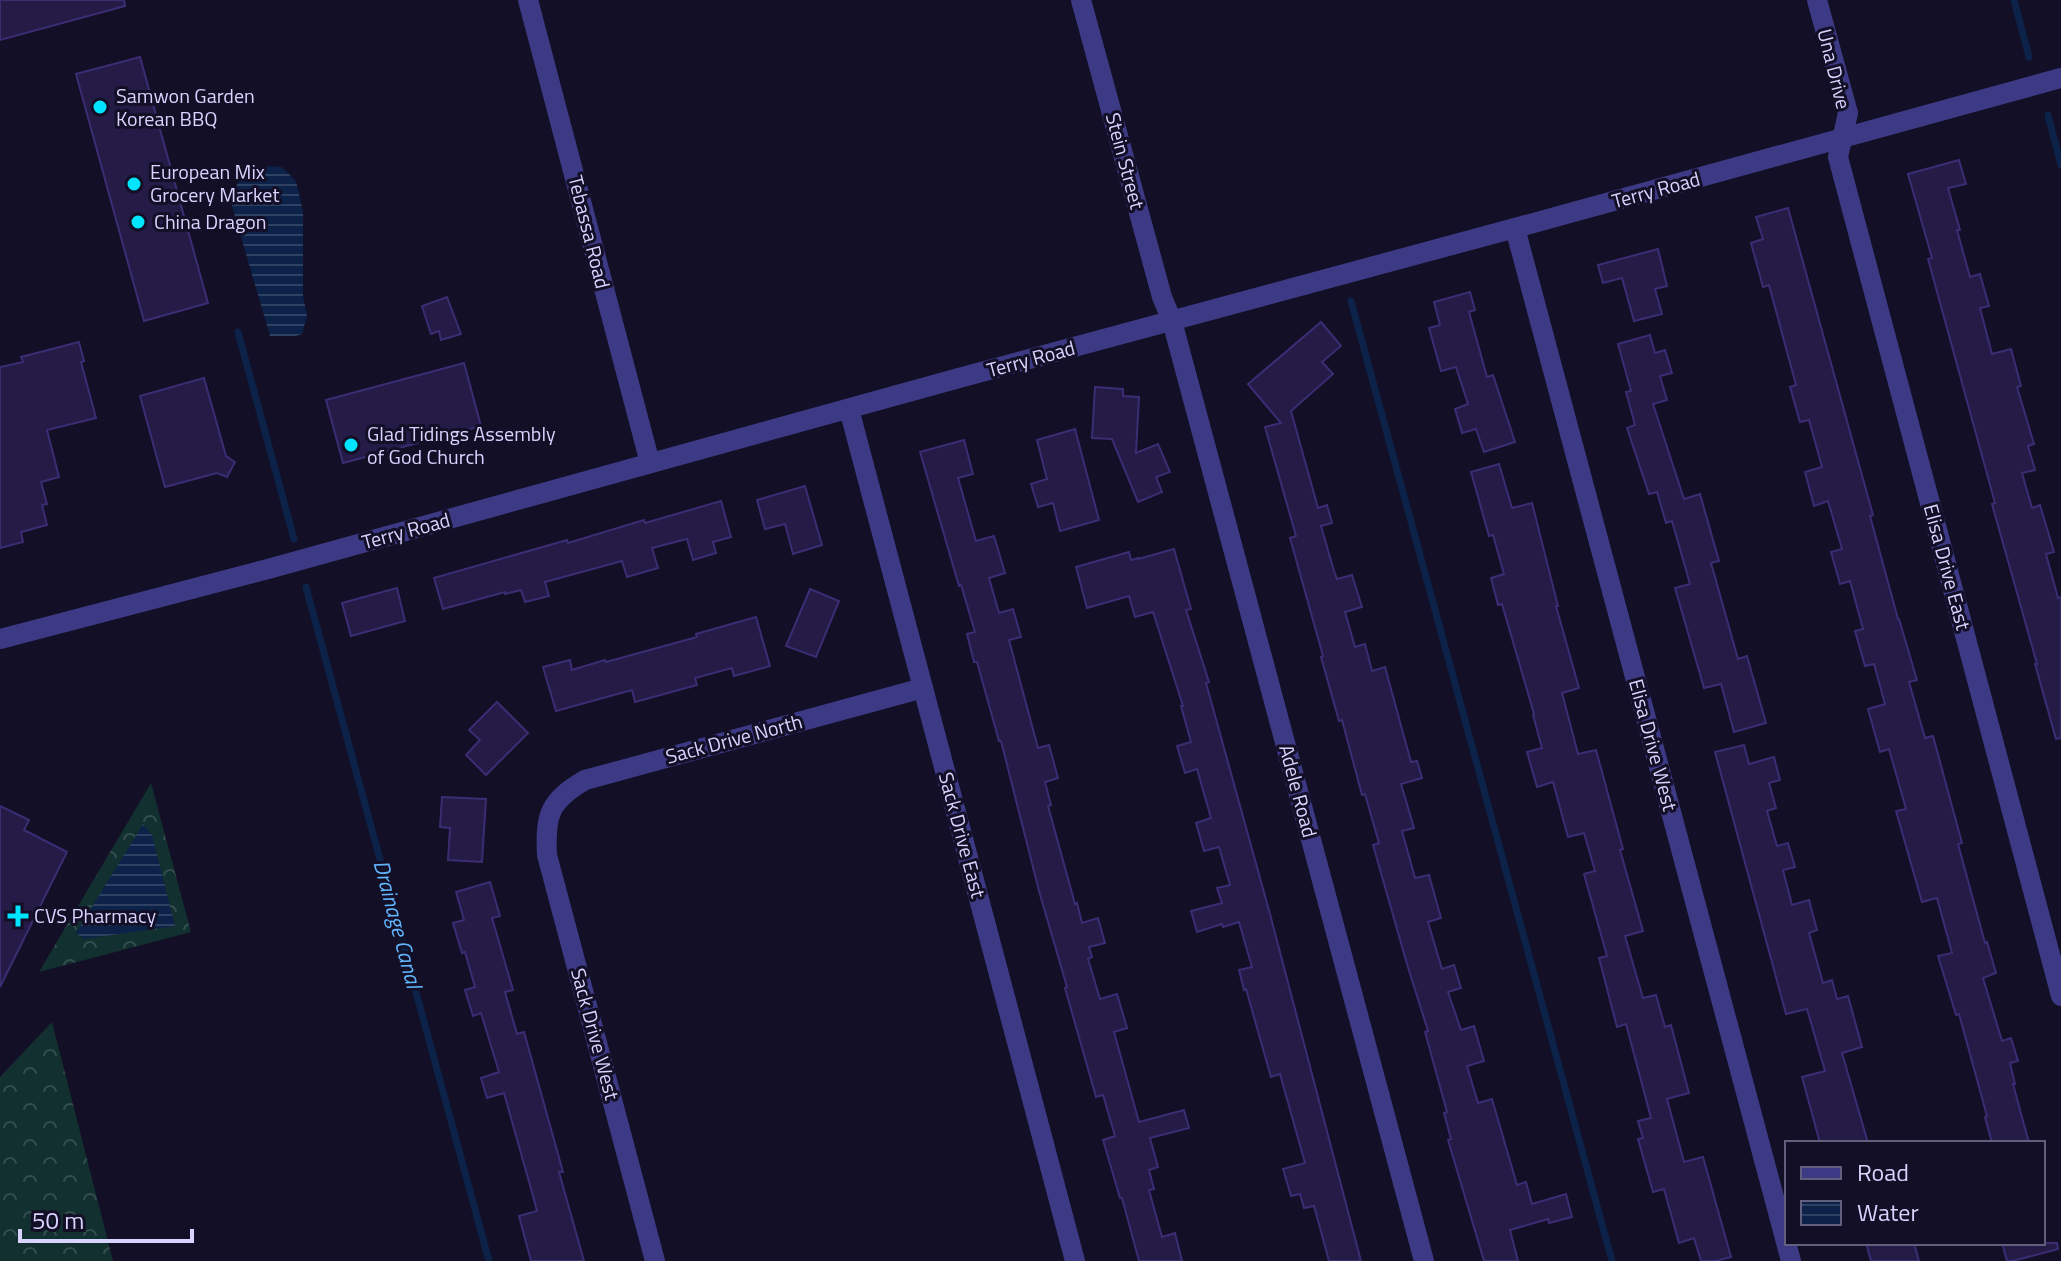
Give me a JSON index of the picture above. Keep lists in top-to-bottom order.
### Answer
{
  "streets": {
    "street": [
      "Una Drive",
      "Stein Street",
      "Terry Road",
      "Tebassa Road",
      "Elisa Drive East",
      "Sack Drive North",
      "Elisa Drive West",
      "Adele Road",
      "Sack Drive East",
      "Sack Drive West"
    ]
  },
  "crossings": [
    ["Una Drive", "Terry Road"],
    ["Una Drive", "Elisa Drive East"],
    ["Stein Street", "Terry Road"],
    ["Stein Street", "Adele Road"],
    ["Terry Road", "Tebassa Road"],
    ["Terry Road", "Elisa Drive East"],
    ["Terry Road", "Elisa Drive West"],
    ["Terry Road", "Adele Road"],
    ["Terry Road", "Sack Drive East"],
    ["Sack Drive North", "Sack Drive East"],
    ["Sack Drive North", "Sack Drive West"]
  ],
  "water": ["Drainage Canal"],
  "places": {
    "other": [
      "Samwon Garden Korean BBQ",
      "European Mix Grocery Market",
      "China Dragon",
      "Glad Tidings Assembly of God Church"
    ],
    "health": ["CVS Pharmacy"]
  },
  "legend": ["Road", "Water"],
  "scale_bar": "50 m"
}
